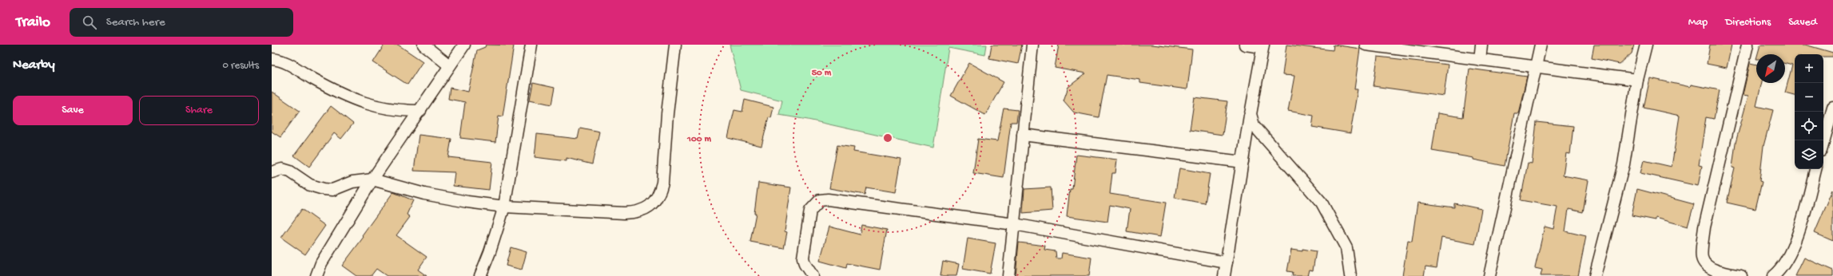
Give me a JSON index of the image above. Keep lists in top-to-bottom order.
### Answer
{
  "north": "bottom left",
  "page": {
    "header": "Trailo",
    "search": "Search here",
    "nav": ["Map", "Directions", "Saved"],
    "heading": ["Nearby", "0 results"],
    "map_buttons": ["+", "−"],
    "buttons": ["Save", "Share"]
  },
  "rings": ["50 m", "100 m"]
}
